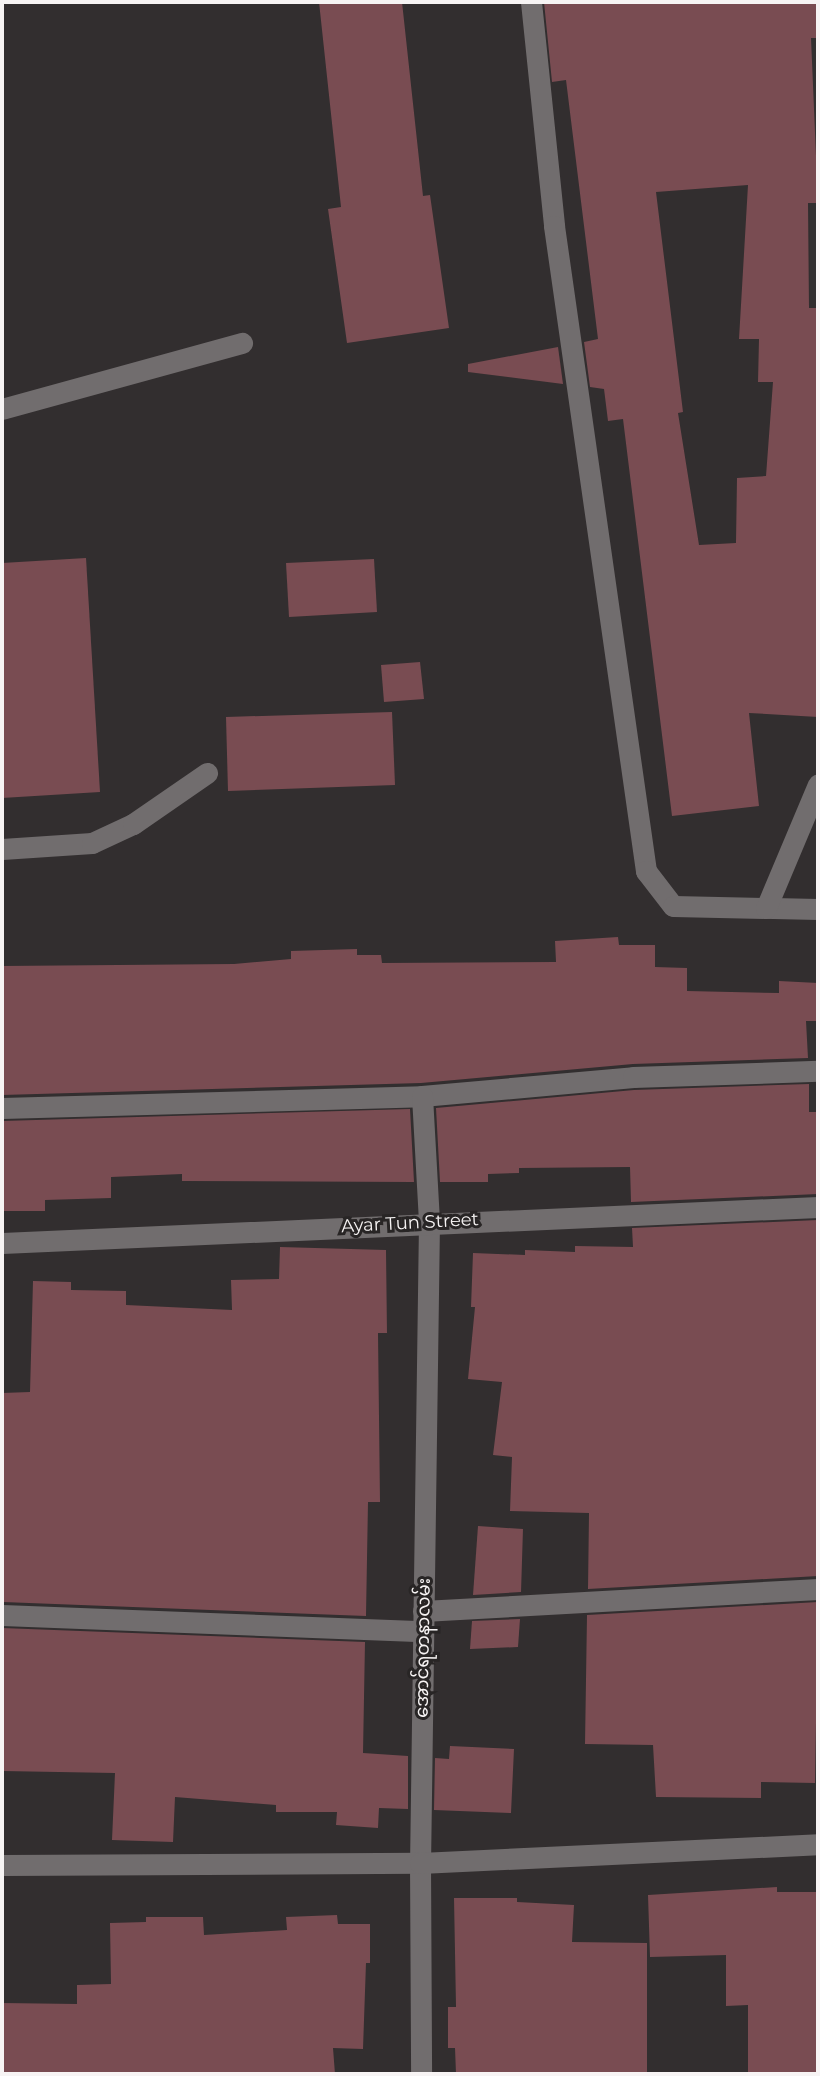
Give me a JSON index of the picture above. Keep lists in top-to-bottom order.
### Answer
{
  "streets": {
    "street": ["Ayar Tun Street", "အောင်ရတနာလမ်း"]
  },
  "crossings": [
    ["Ayar Tun Street", "အောင်ရတနာလမ်း"]
  ]
}
